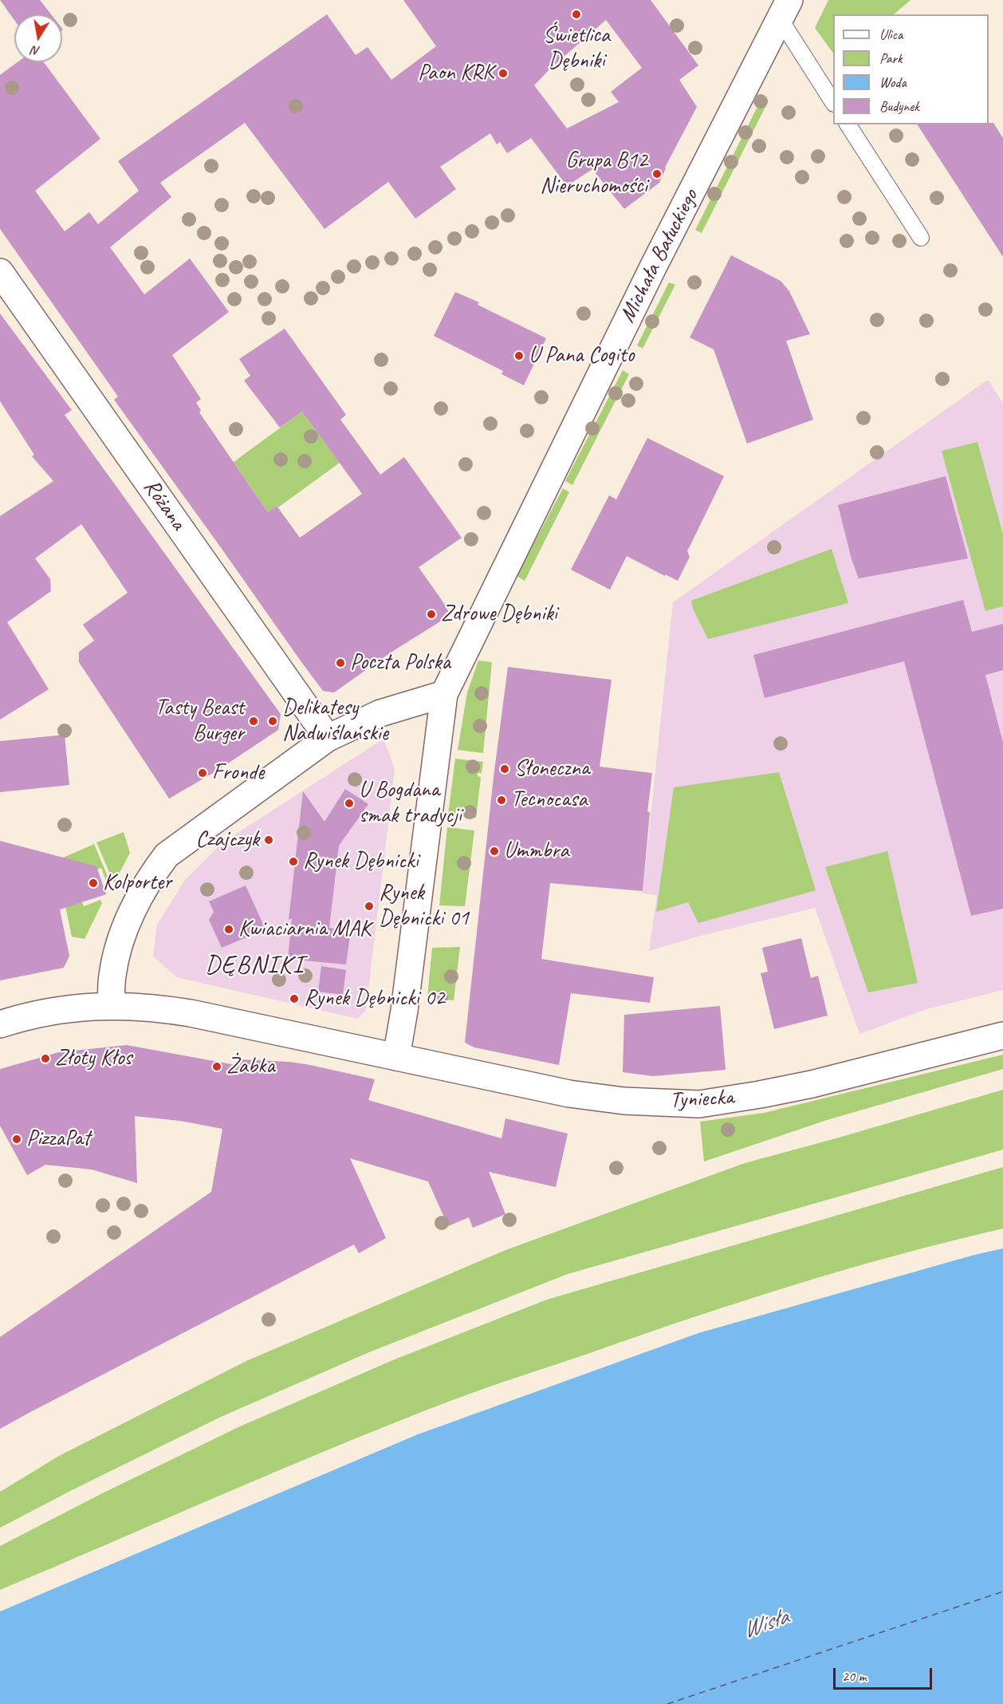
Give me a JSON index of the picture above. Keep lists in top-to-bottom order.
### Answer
{
  "streets": {
    "street": ["Michała Bałuckiego", "Różana", "Tyniecka"]
  },
  "districts": ["DĘBNIKI"],
  "water": ["Wisła"],
  "places": [
    "Świetlica Dębniki",
    "Paon KRK",
    "Grupa B12 Nieruchomości",
    "U Pana Cogito",
    "Zdrowe Dębniki",
    "Poczta Polska",
    "Tasty Beast Burger",
    "Delikatesy Nadwiślańskie",
    "Słoneczna",
    "Fronde",
    "Tecnocasa",
    "U Bogdana smak tradycji",
    "Czajczyk",
    "Ummbra",
    "Rynek Dębnicki",
    "Kolporter",
    "Rynek Dębnicki 01",
    "Kwiaciarnia MAK",
    "Rynek Dębnicki 02",
    "Złoty Kłos",
    "Żabka",
    "PizzaPat"
  ],
  "legend": [
    "Ulica",
    "Park",
    "Woda",
    "Budynek"
  ],
  "scale_bar": "20 m",
  "north": "bottom"
}
